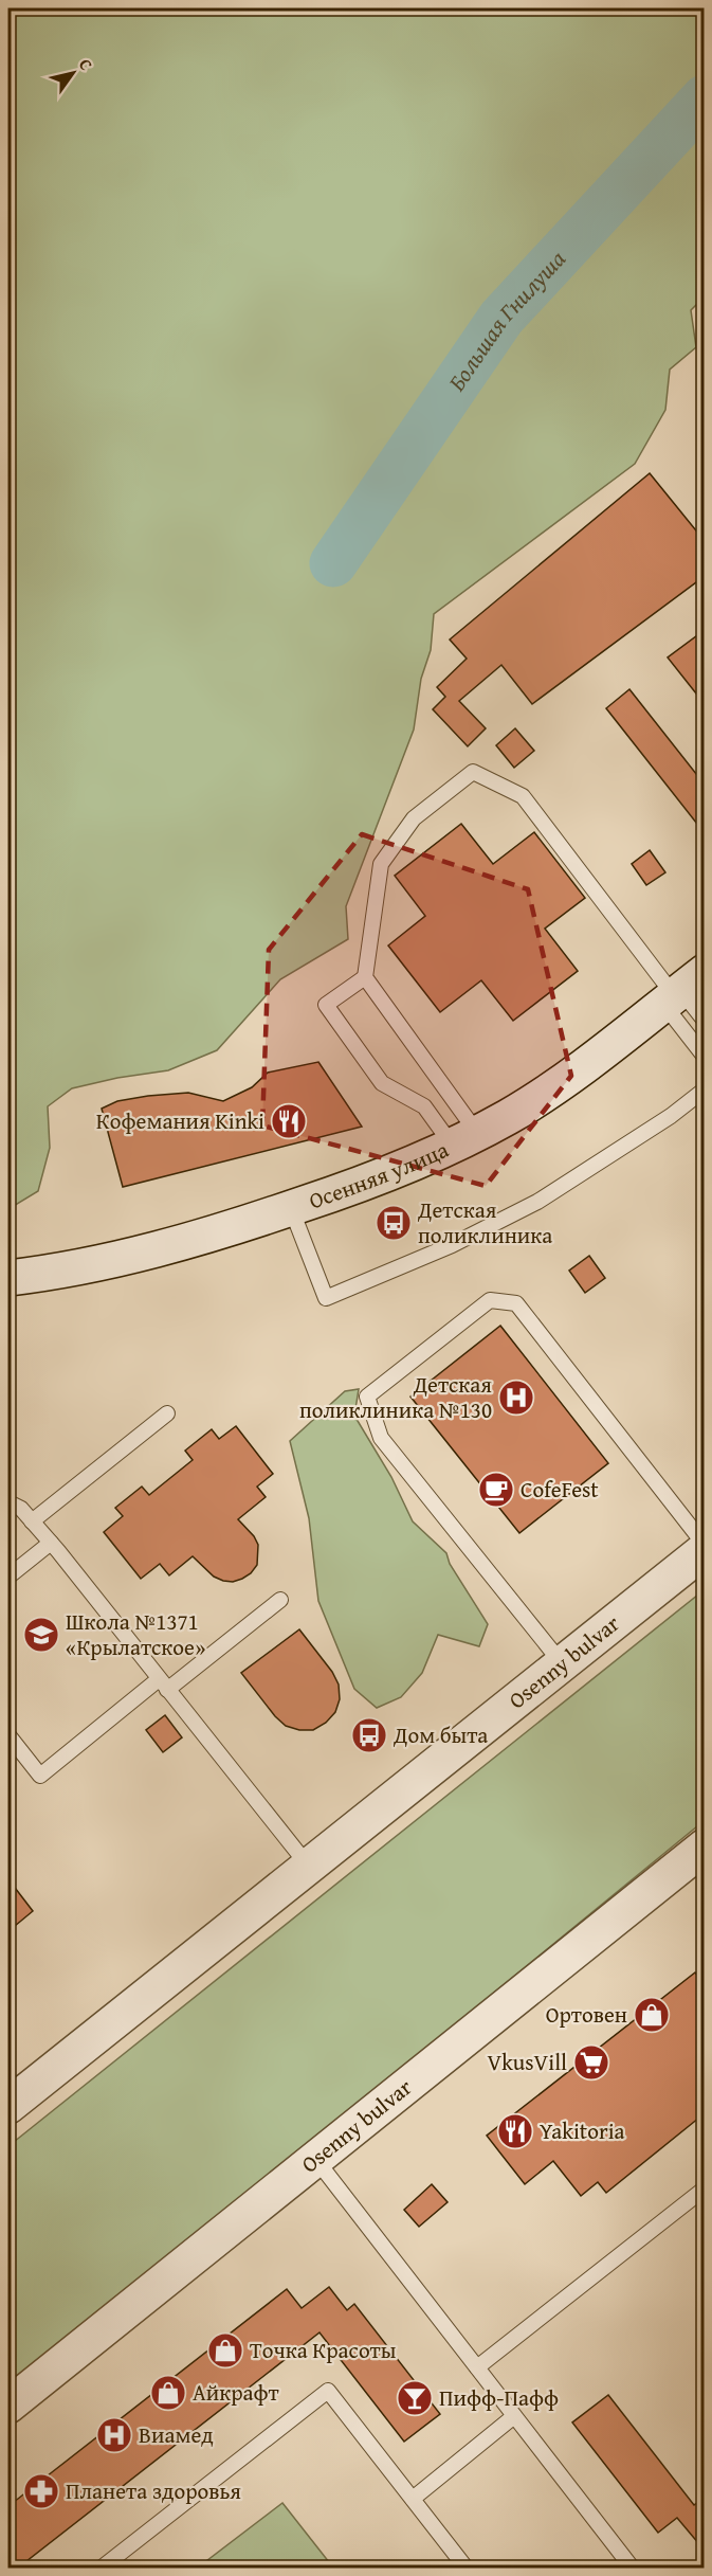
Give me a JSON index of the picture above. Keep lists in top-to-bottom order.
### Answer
{
  "streets": {
    "street": ["Осенняя улица", "Osenny bulvar"]
  },
  "water": ["Большая Гнилуша"],
  "places": {
    "restaurant": ["Кофемания Kinki", "Yakitoria"],
    "bus stop": ["Детская поликлиника", "Дом быта"],
    "hospital": ["Детская поликлиника №130", "Виамед"],
    "cafe": ["CofeFest"],
    "school or university": ["Школа №1371 «Крылатское»"],
    "shop": ["Ортовен", "Точка Красоты", "Айкрафт"],
    "supermarket": ["VkusVill"],
    "bar": ["Пифф-Пафф"],
    "pharmacy": ["Планета здоровья"]
  },
  "north": "top right"
}
